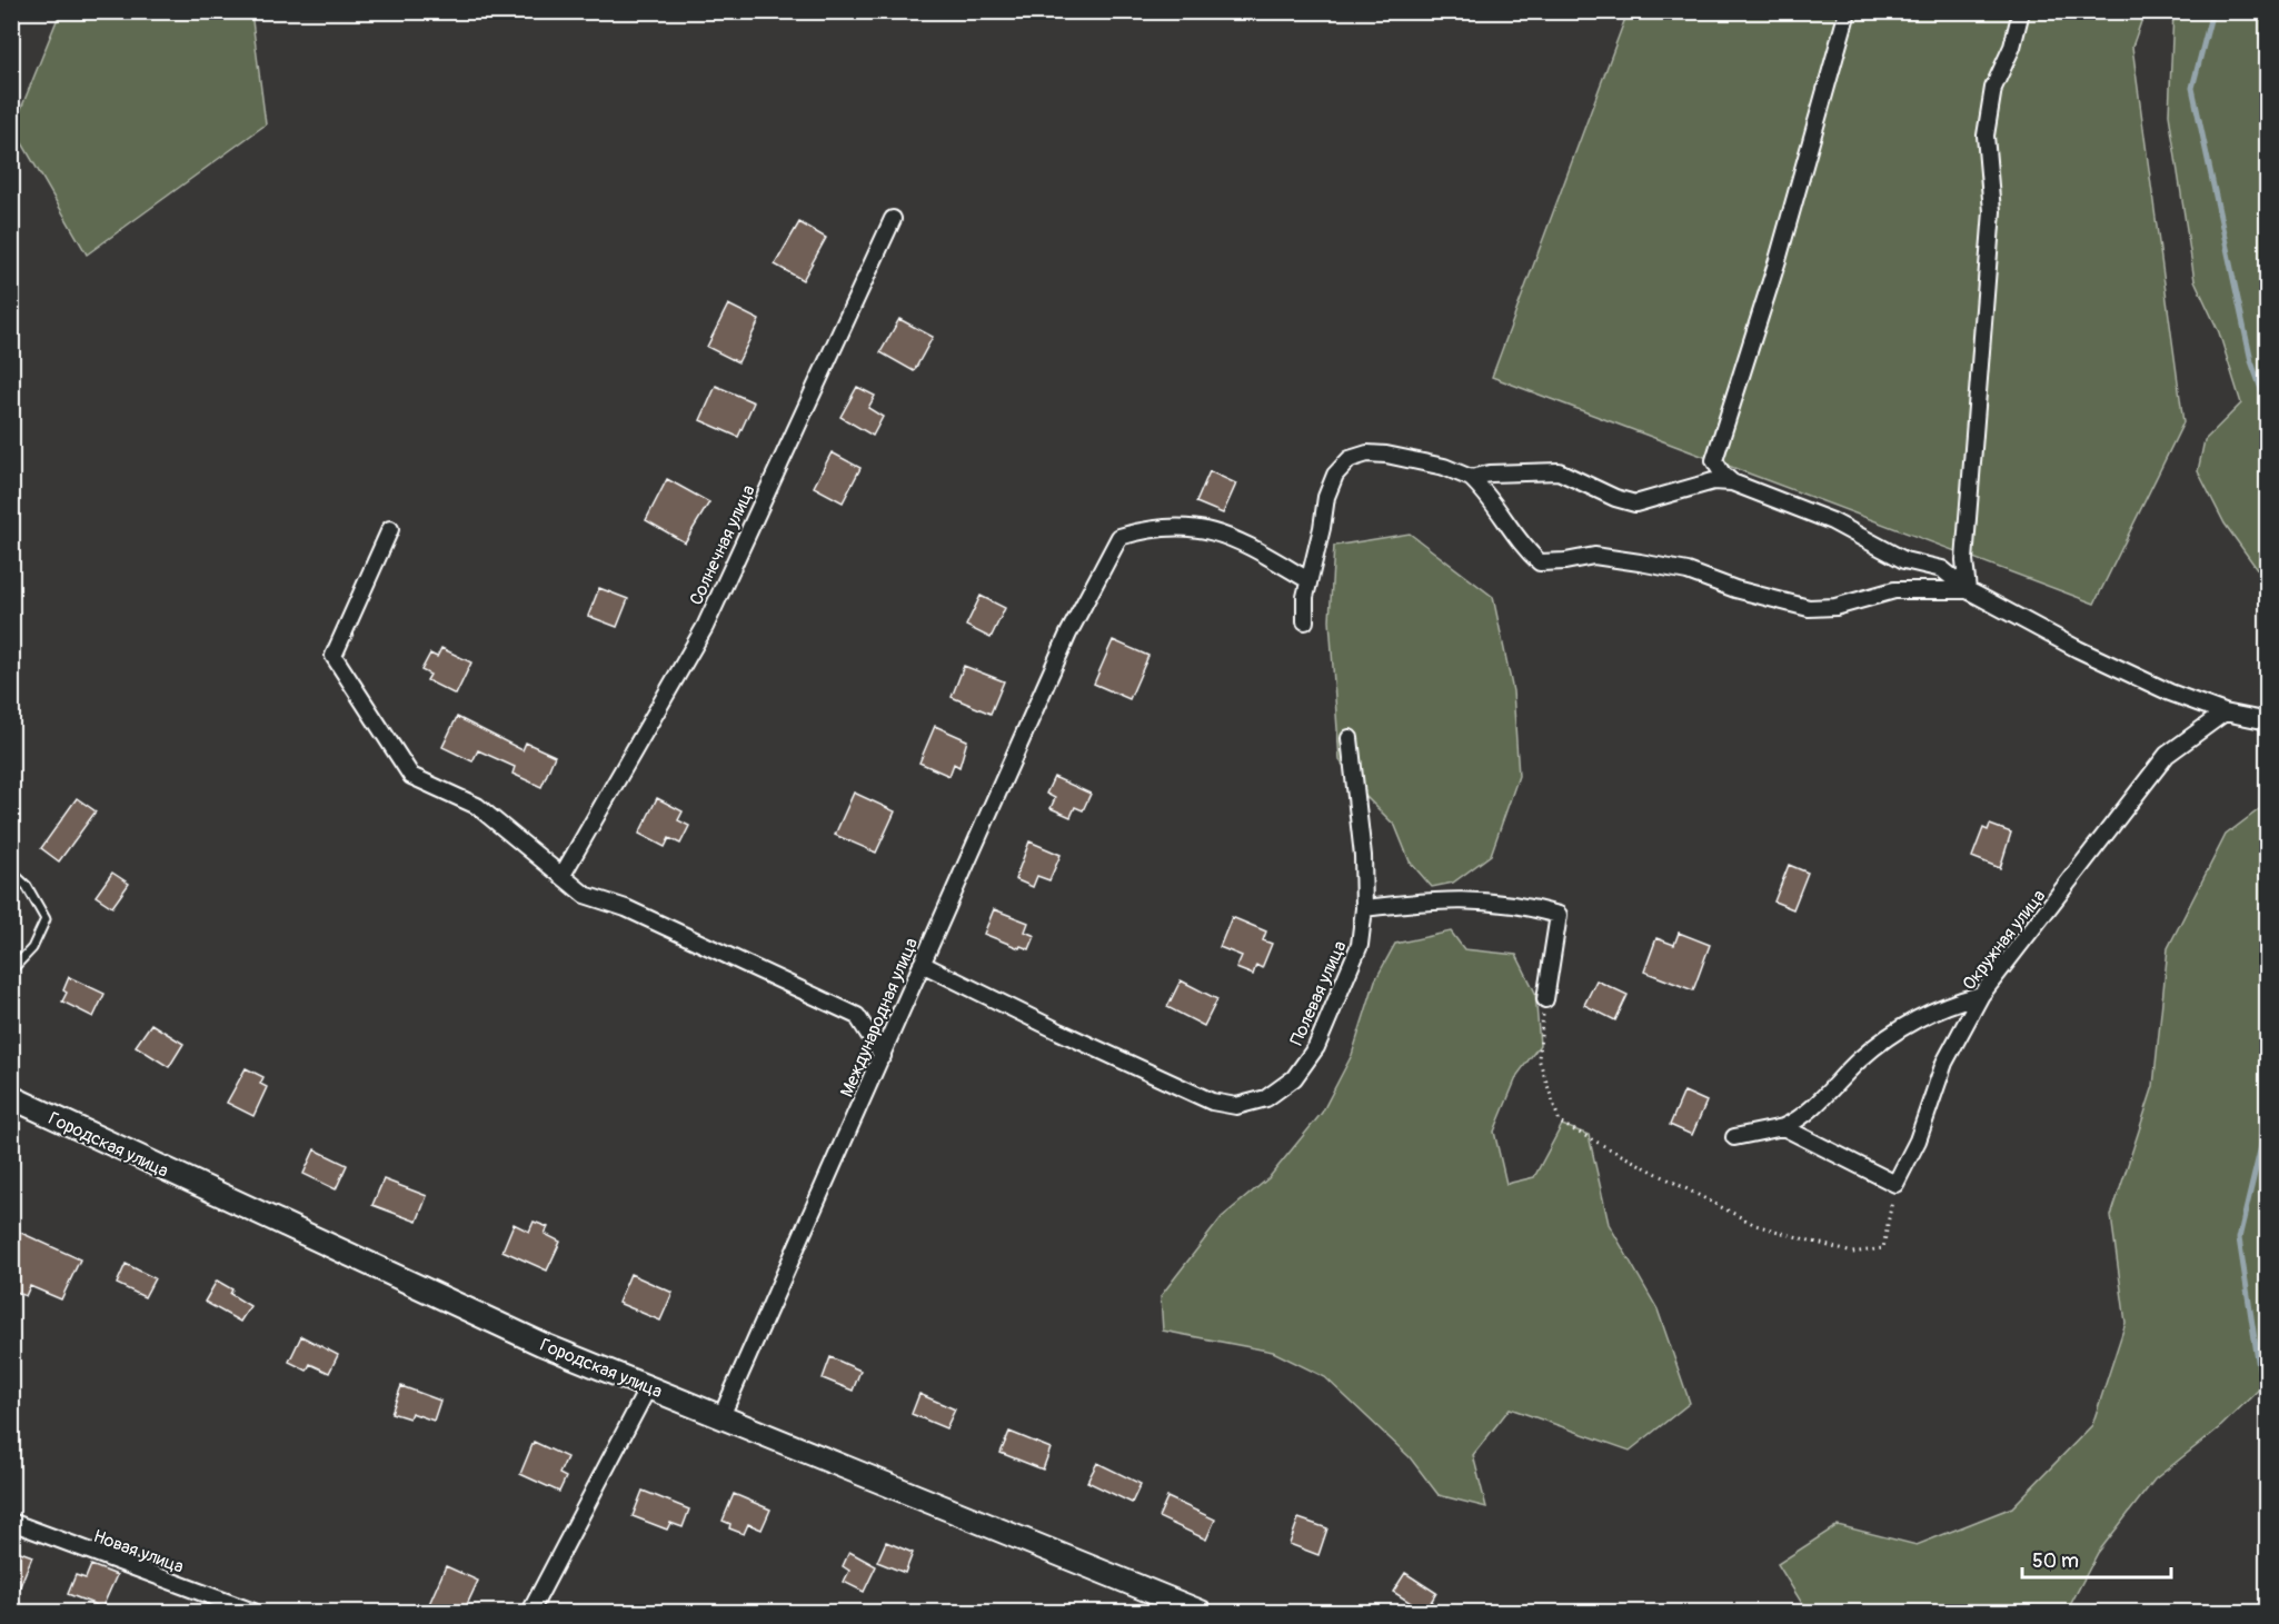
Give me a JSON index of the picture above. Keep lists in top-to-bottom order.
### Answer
{
  "streets": {
    "main road": ["Городская улица"],
    "street": [
      "Солнечная улица",
      "Окружная улица",
      "Полевая улица",
      "Международная улица",
      "Новая улица"
    ]
  },
  "crossings": [
    ["Полевая улица", "Международная улица"],
    ["Международная улица", "Городская улица"]
  ],
  "scale_bar": "50 m"
}
